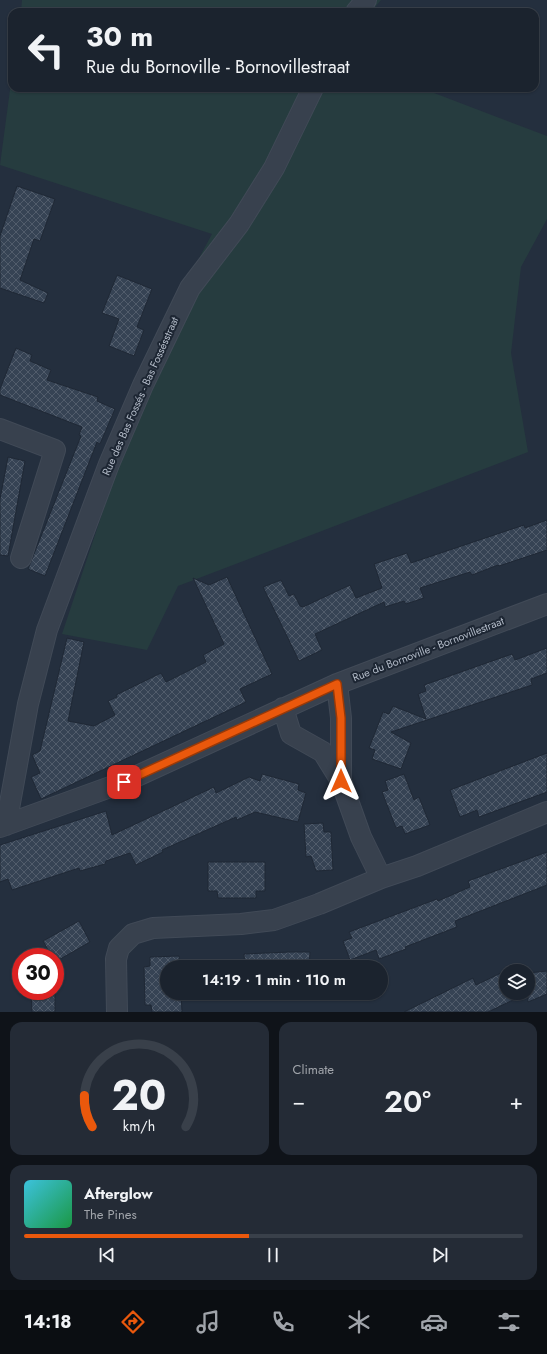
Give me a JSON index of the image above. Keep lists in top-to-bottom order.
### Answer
{
  "streets": {
    "street": ["Rue des Bas Fossés - Bas Fossésstraat", "Rue du Bornoville - Bornovillestraat"]
  },
  "crossings": [
    ["Rue des Bas Fossés - Bas Fossésstraat", "Rue du Bornoville - Bornovillestraat"]
  ],
  "page": {
    "turn": ["30 m", "Rue du Bornoville - Bornovillestraat"],
    "limit": "30",
    "trip": "14:19 · 1 min · 110 m",
    "tile": "Climate",
    "heat": ["−", "20°", "+"],
    "song": ["Afterglow", "The Pines"],
    "tabs": "14:18",
    "gauge": ["20", "km/h"]
  }
}
